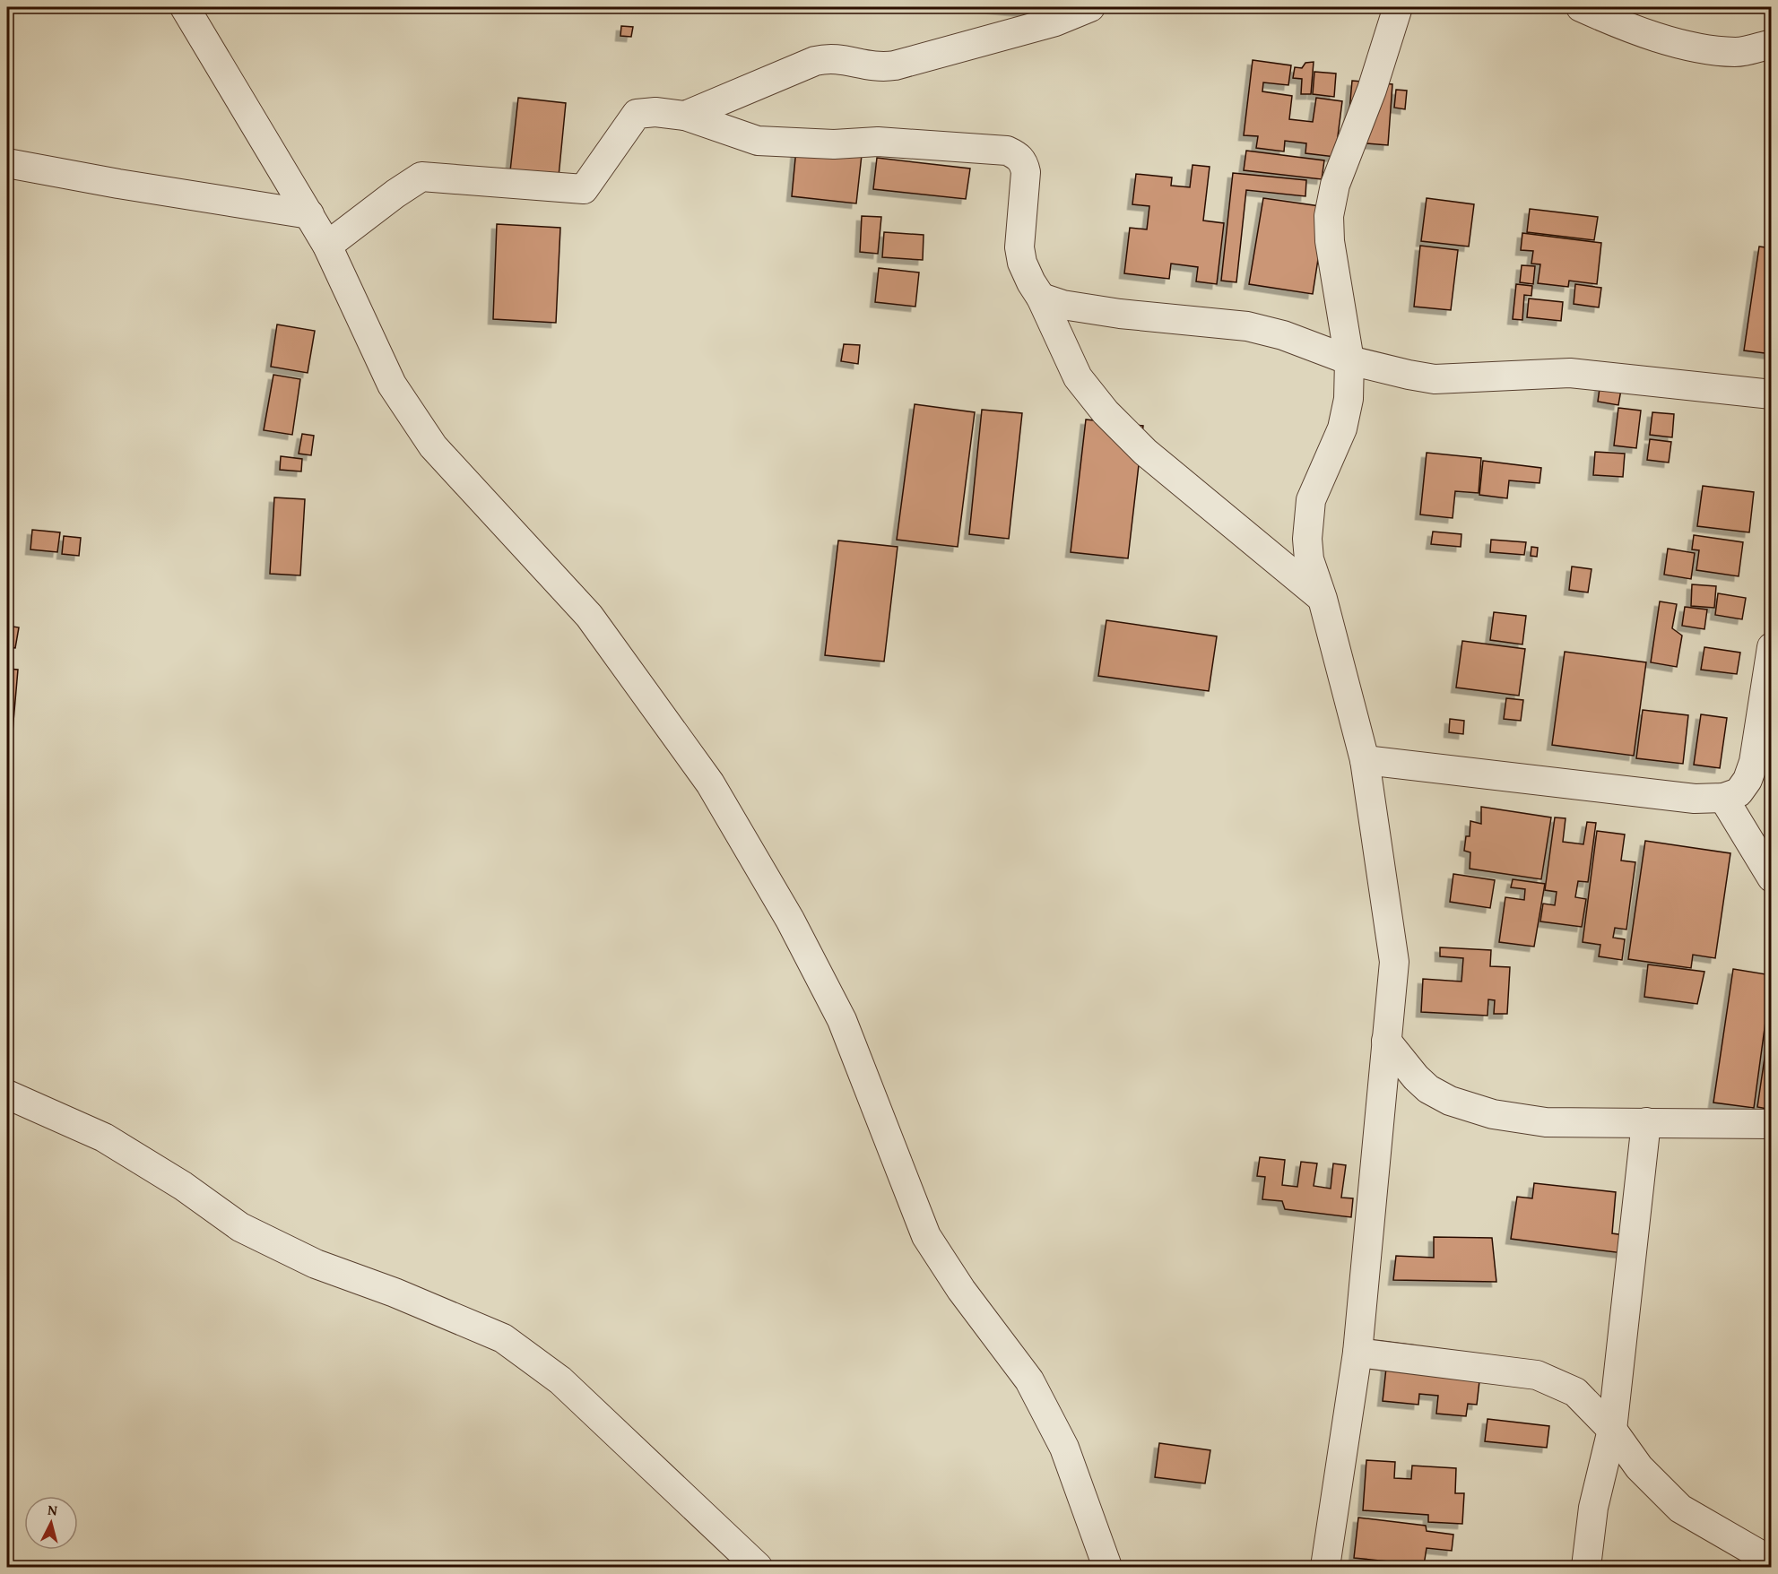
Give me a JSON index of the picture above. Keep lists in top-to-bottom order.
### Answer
{
  "north": "top"
}
